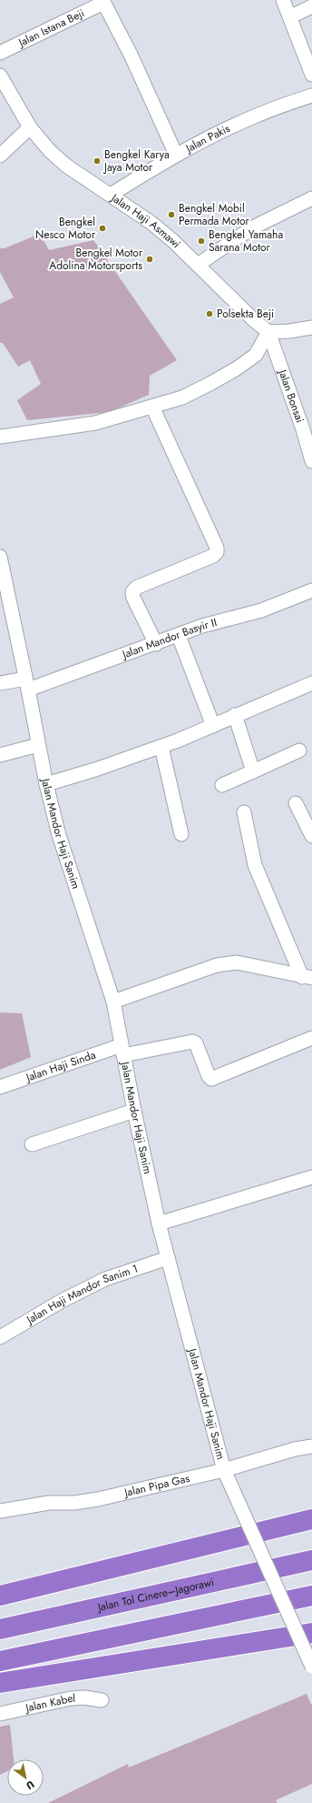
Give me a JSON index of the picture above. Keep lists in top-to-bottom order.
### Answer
{
  "streets": {
    "highway": ["Jalan Tol Cinere–Jagorawi"],
    "street": [
      "Jalan Istana Beji",
      "Jalan Pakis",
      "Jalan Haji Asmawi",
      "Jalan Bonsai",
      "Jalan Mandor Basyir II",
      "Jalan Mandor Haji Sanim",
      "Jalan Haji Sinda",
      "Jalan Haji Mandor Sanim 1",
      "Jalan Pipa Gas",
      "Jalan Kabel"
    ]
  },
  "crossings": [
    ["Jalan Pakis", "Jalan Haji Asmawi"],
    ["Jalan Haji Asmawi", "Jalan Bonsai"],
    ["Jalan Mandor Basyir II", "Jalan Mandor Haji Sanim"],
    ["Jalan Mandor Haji Sanim", "Jalan Haji Sinda"],
    ["Jalan Mandor Haji Sanim", "Jalan Haji Mandor Sanim 1"],
    ["Jalan Mandor Haji Sanim", "Jalan Pipa Gas"]
  ],
  "places": [
    "Bengkel Karya Jaya Motor",
    "Bengkel Mobil Permada Motor",
    "Bengkel Nesco Motor",
    "Bengkel Yamaha Sarana Motor",
    "Bengkel Motor Adolina Motorsports",
    "Polsekta Beji"
  ],
  "north": "bottom right"
}
